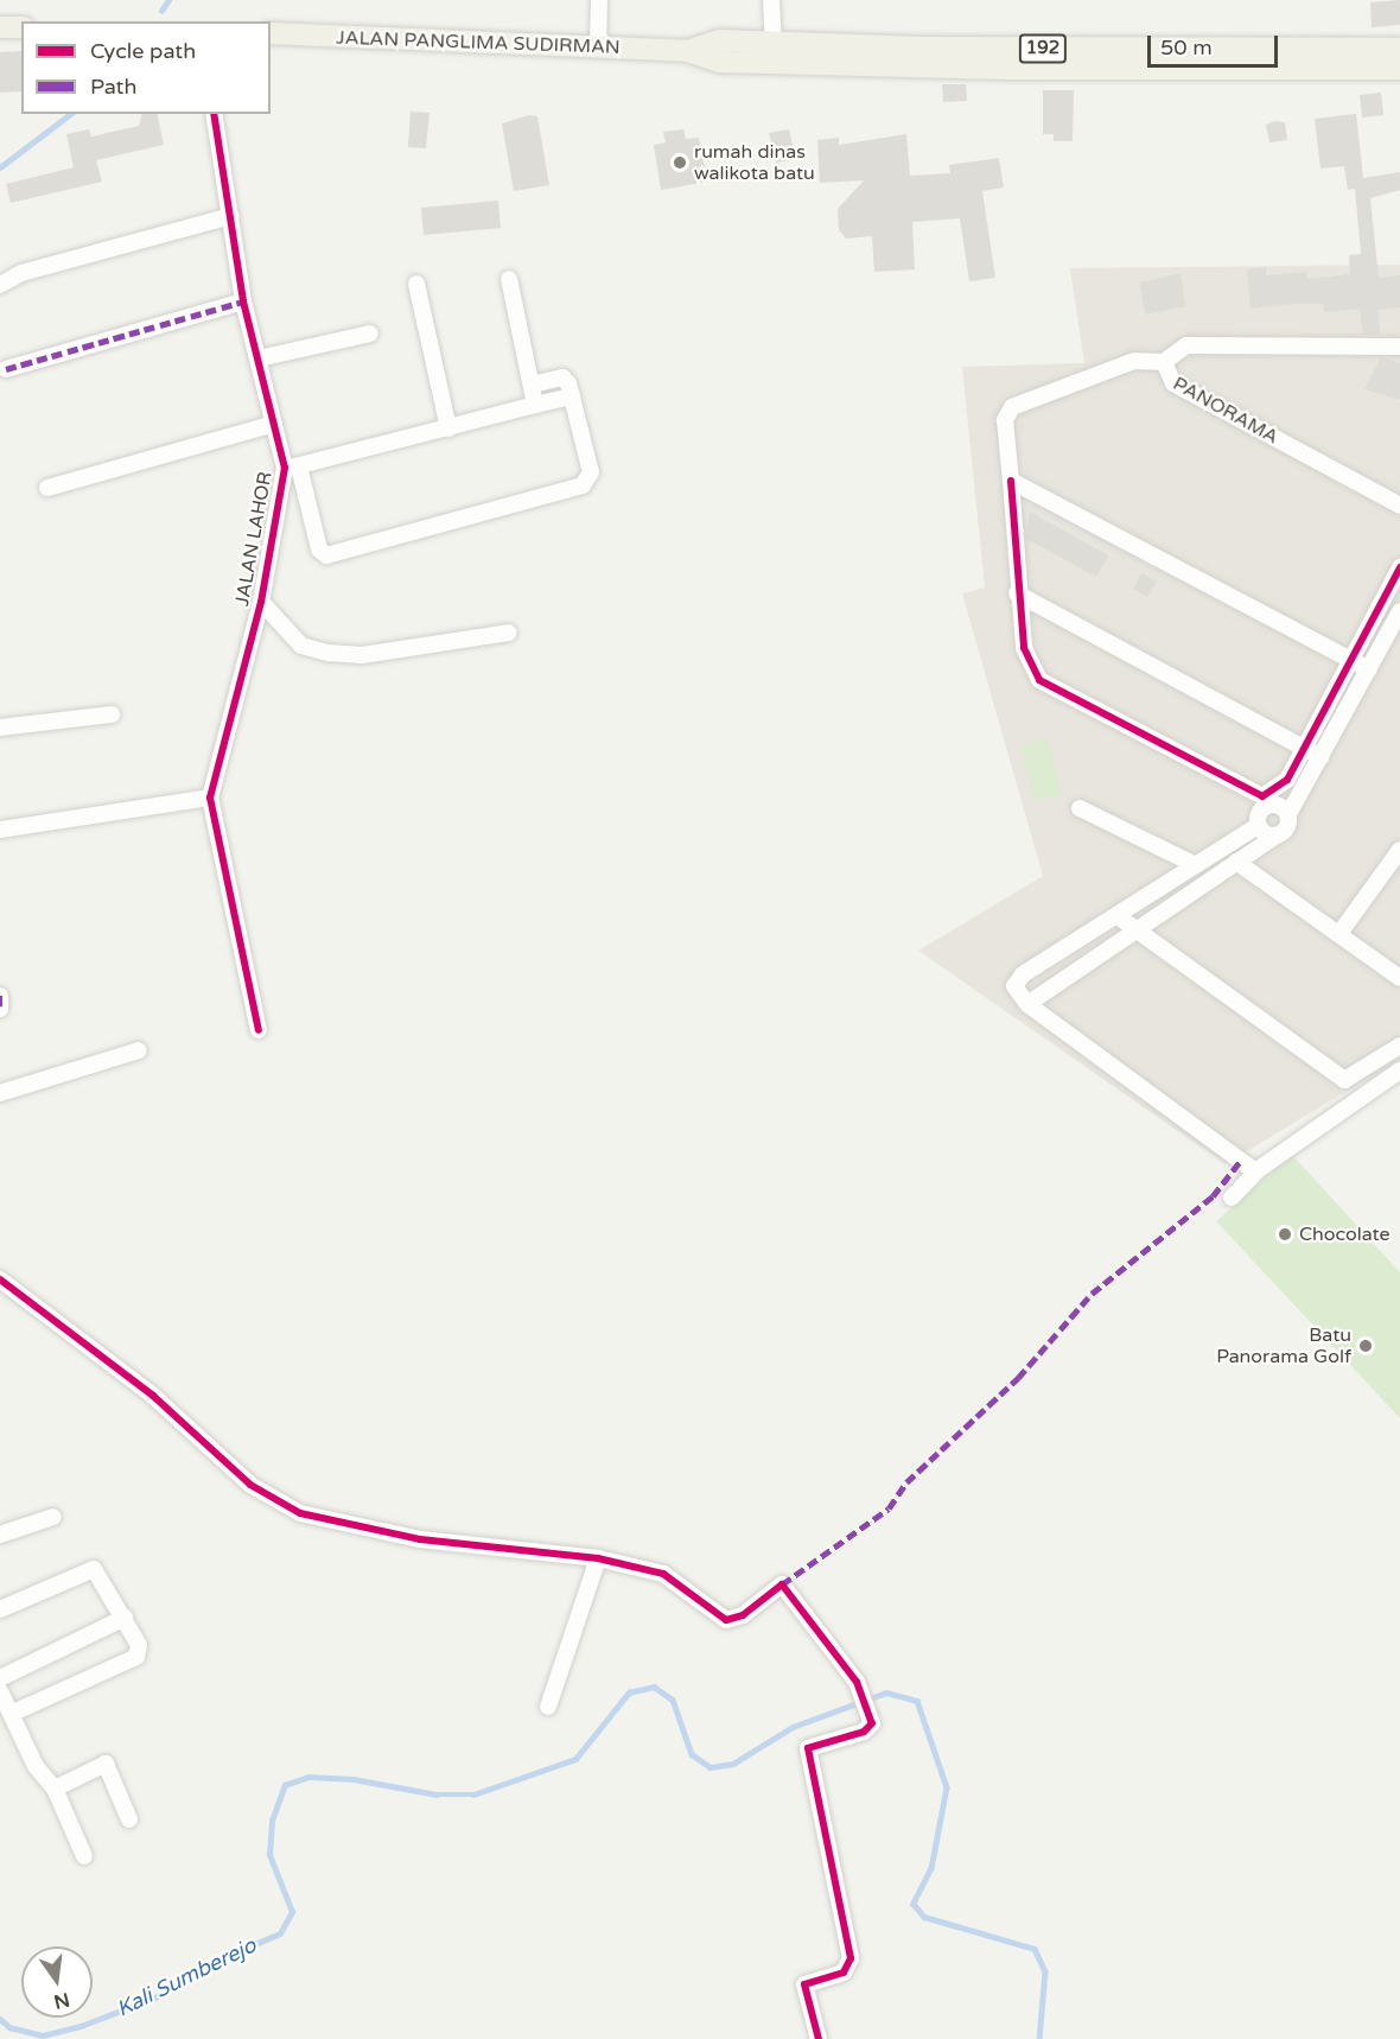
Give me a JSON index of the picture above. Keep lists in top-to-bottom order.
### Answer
{
  "streets": {
    "main road": ["JALAN PANGLIMA SUDIRMAN", "192"],
    "street": ["PANORAMA", "JALAN LAHOR"]
  },
  "crossings": [
    ["JALAN PANGLIMA SUDIRMAN", "192"]
  ],
  "water": ["Kali Sumberejo"],
  "places": ["rumah dinas walikota batu", "Chocolate", "Batu Panorama Golf"],
  "legend": ["Cycle path", "Path"],
  "scale_bar": "50 m",
  "north": "bottom"
}
